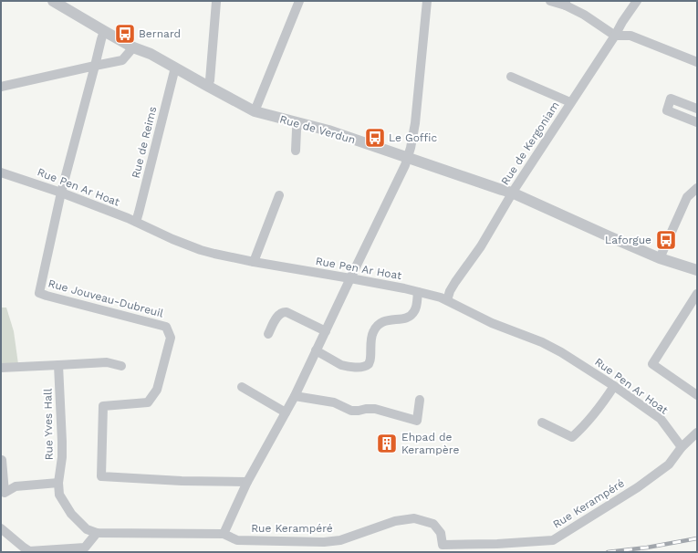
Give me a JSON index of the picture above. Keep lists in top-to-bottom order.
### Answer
{
  "streets": {
    "street": [
      "Rue de Verdun",
      "Rue de Reims",
      "Rue de Kergoniam",
      "Rue Pen Ar Hoat",
      "Rue Jouveau-Dubreuil",
      "Rue Yves Hall",
      "Rue Kerampéré"
    ]
  },
  "crossings": [
    ["Rue de Verdun", "Rue de Reims"],
    ["Rue de Verdun", "Rue de Kergoniam"],
    ["Rue de Reims", "Rue Pen Ar Hoat"],
    ["Rue de Kergoniam", "Rue Pen Ar Hoat"],
    ["Rue Pen Ar Hoat", "Rue Jouveau-Dubreuil"],
    ["Rue Pen Ar Hoat", "Rue Kerampéré"],
    ["Rue Yves Hall", "Rue Kerampéré"]
  ],
  "places": {
    "bus stop": ["Bernard", "Le Goffic", "Laforgue"],
    "building": ["Ehpad de Kerampère"]
  }
}
